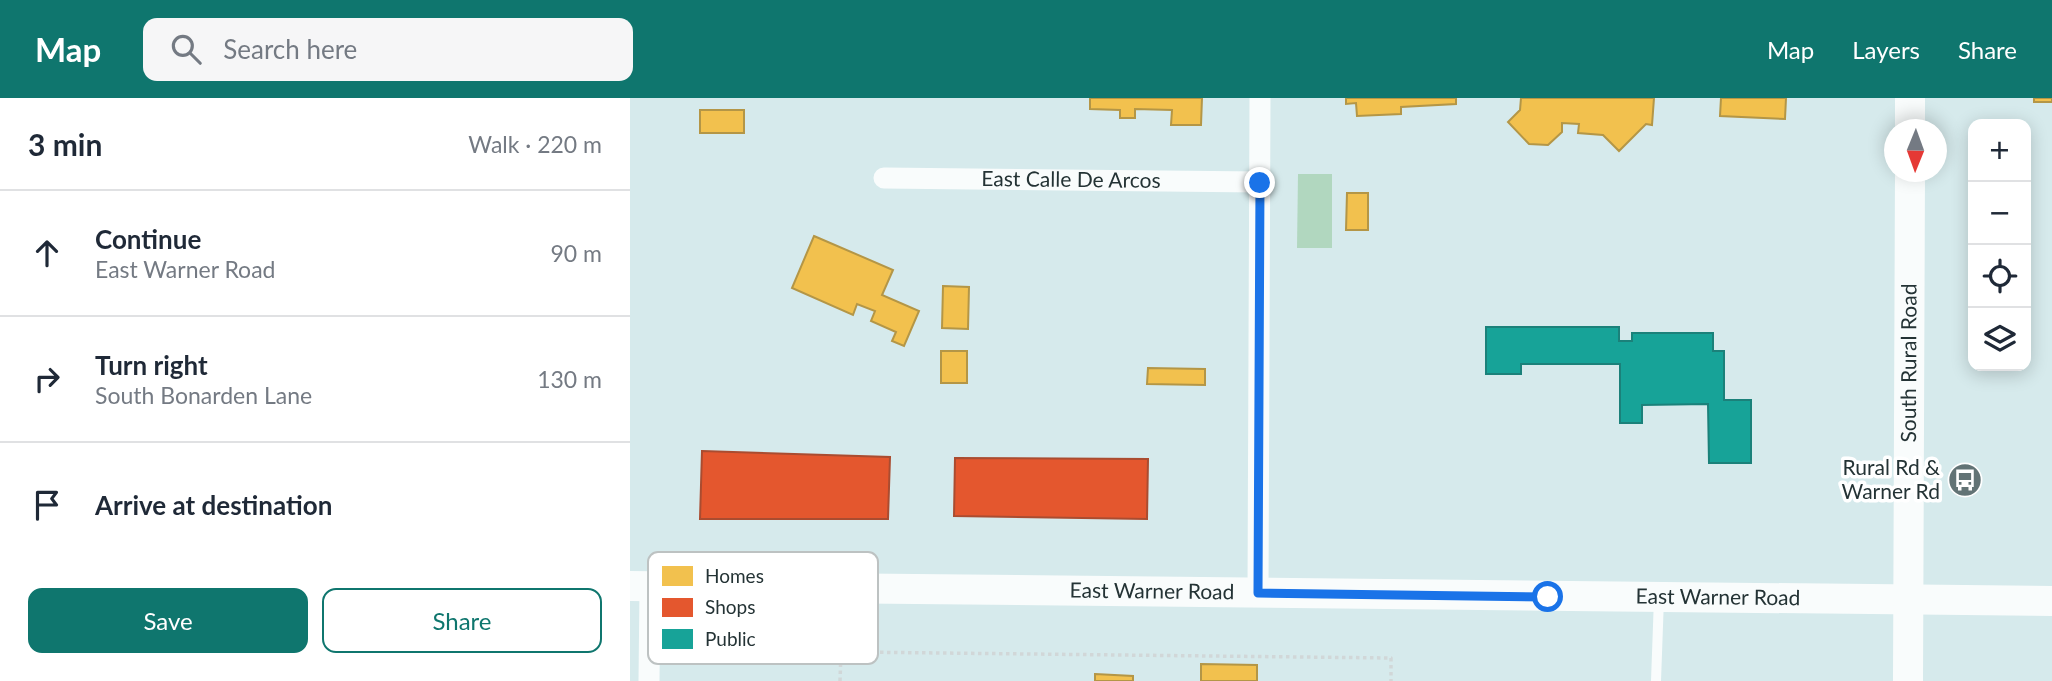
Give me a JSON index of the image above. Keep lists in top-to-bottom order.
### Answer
{
  "streets": {
    "main road": ["South Rural Road", "East Warner Road"],
    "street": ["East Calle De Arcos"]
  },
  "crossings": [
    ["South Rural Road", "East Warner Road"]
  ],
  "places": {
    "bus stop": ["Rural Rd & Warner Rd"]
  },
  "legend": ["Homes", "Shops", "Public"],
  "north": "bottom",
  "page": {
    "header": "Map",
    "search": "Search here",
    "nav": ["Map", "Layers", "Share"],
    "heading": ["3 min", "Walk · 220 m"],
    "map_buttons": ["+", "−"],
    "list": [
      ["Continue", "East Warner Road", "90 m"],
      ["Turn right", "South Bonarden Lane", "130 m"],
      "Arrive at destination"
    ],
    "buttons": ["Save", "Share"]
  }
}
